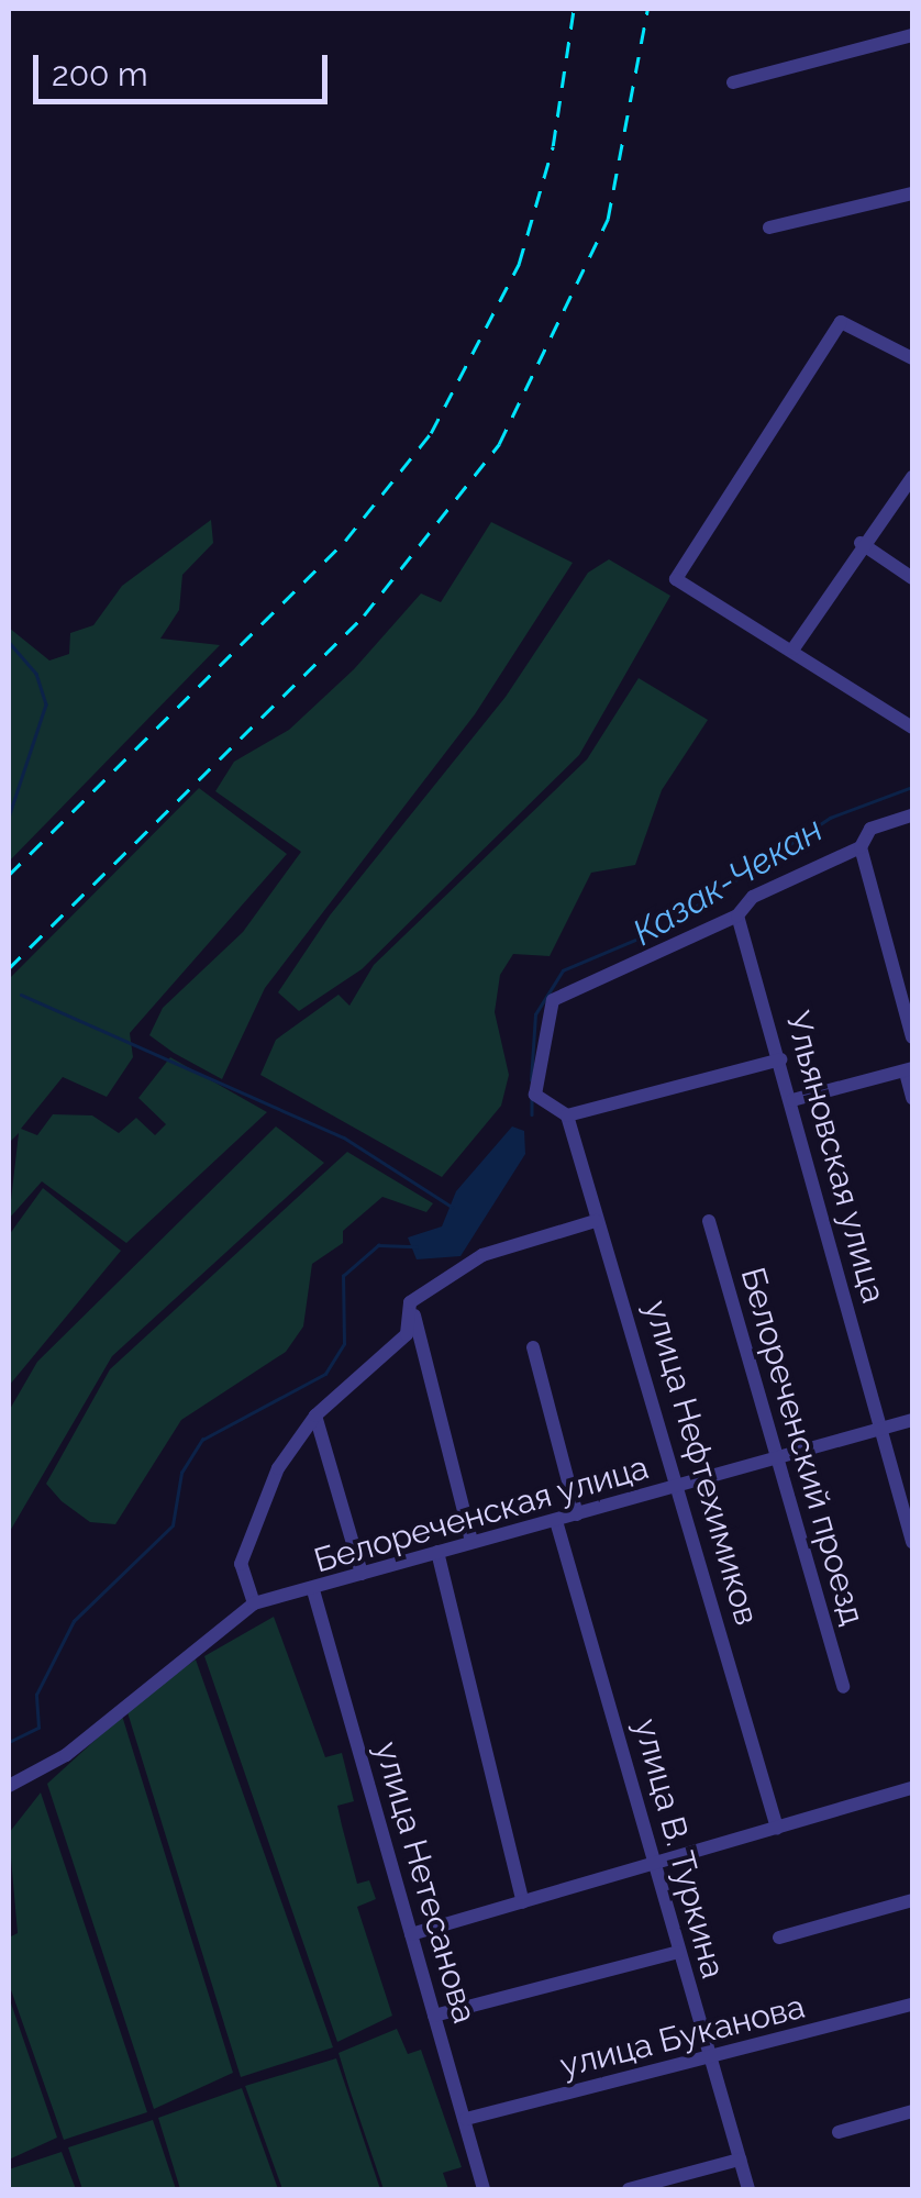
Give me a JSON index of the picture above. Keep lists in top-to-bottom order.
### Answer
{
  "streets": {
    "street": [
      "Ульяновская улица",
      "Белореченский проезд",
      "улица Нефтехимиков",
      "Белореченская улица",
      "улица В. Туркина",
      "улица Нетесанова",
      "улица Буканова"
    ]
  },
  "crossings": [
    ["Ульяновская улица", "Белореченская улица"],
    ["Белореченский проезд", "Белореченская улица"],
    ["улица Нефтехимиков", "Белореченская улица"],
    ["Белореченская улица", "улица В. Туркина"],
    ["Белореченская улица", "улица Нетесанова"],
    ["улица В. Туркина", "улица Буканова"],
    ["улица Нетесанова", "улица Буканова"]
  ],
  "water": ["Казак-Чекан"],
  "scale_bar": "200 m"
}
